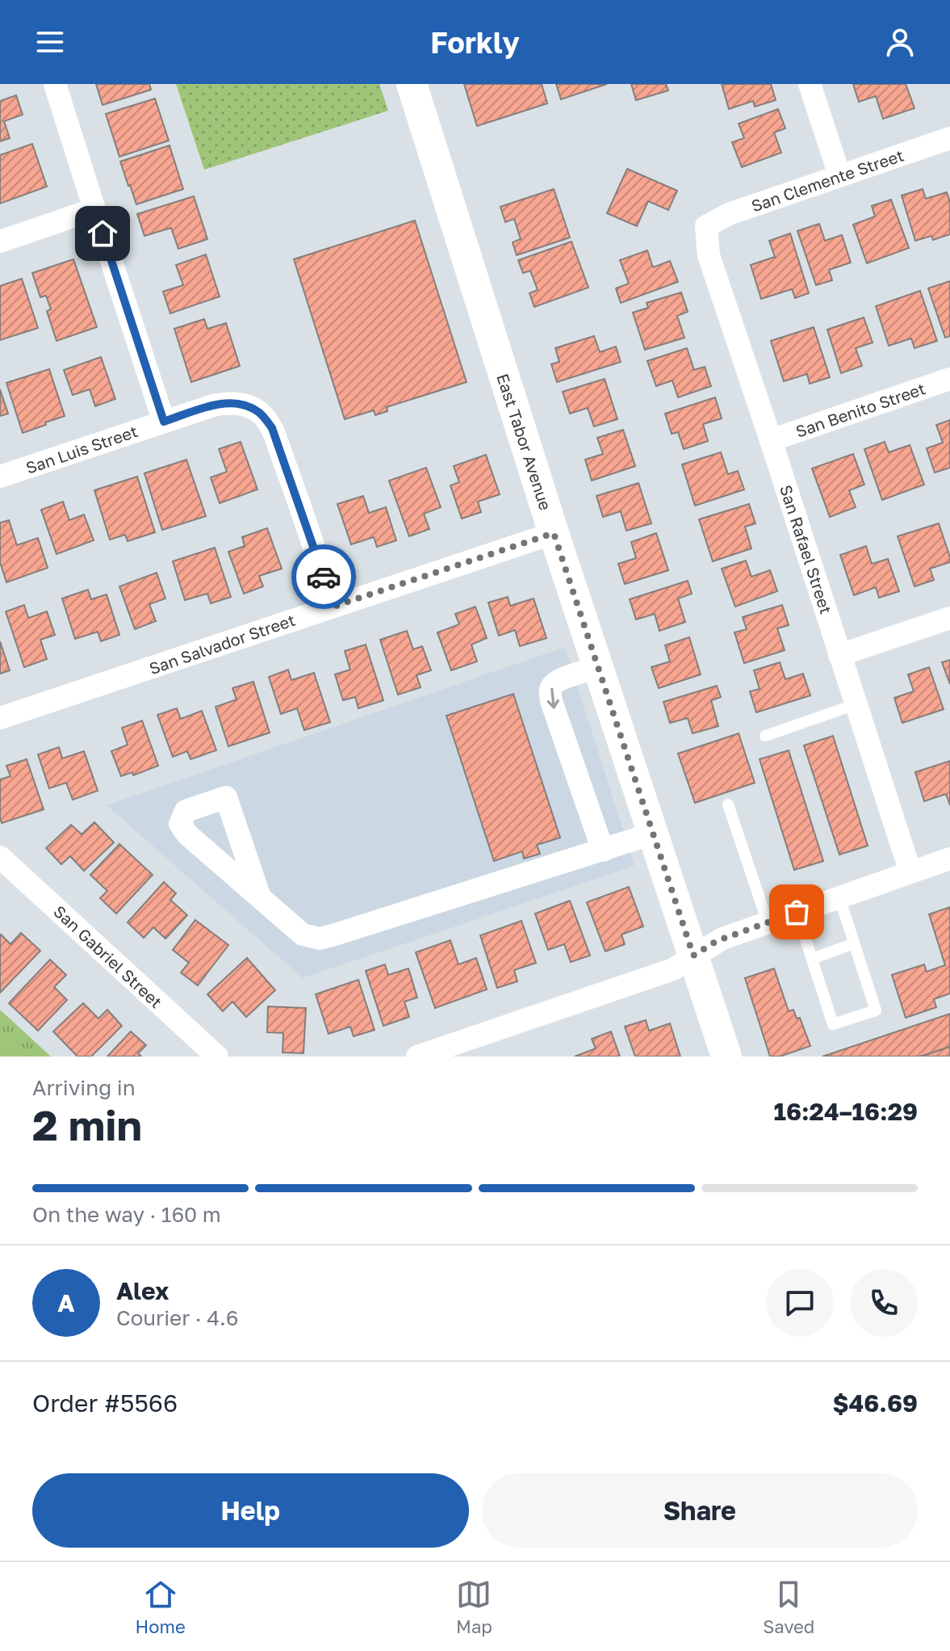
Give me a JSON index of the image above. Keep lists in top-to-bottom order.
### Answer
{
  "streets": {
    "main road": ["East Tabor Avenue"],
    "street": [
      "San Clemente Street",
      "San Benito Street",
      "San Luis Street",
      "San Rafael Street",
      "San Salvador Street",
      "San Gabriel Street"
    ]
  },
  "crossings": [
    ["San Clemente Street", "San Rafael Street"],
    ["San Benito Street", "San Rafael Street"],
    ["East Tabor Avenue", "San Salvador Street"],
    ["San Luis Street", "San Salvador Street"]
  ],
  "page": {
    "header": "Forkly",
    "heading": ["2 min", "Arriving in", "16:24–16:29"],
    "panel": [
      "Alex",
      "Courier · 4.6",
      "Order #5566",
      "$46.69"
    ],
    "bar": "On the way · 160 m",
    "round": "A",
    "buttons": ["Help", "Share"],
    "tabs": ["Home", "Map", "Saved"]
  }
}
